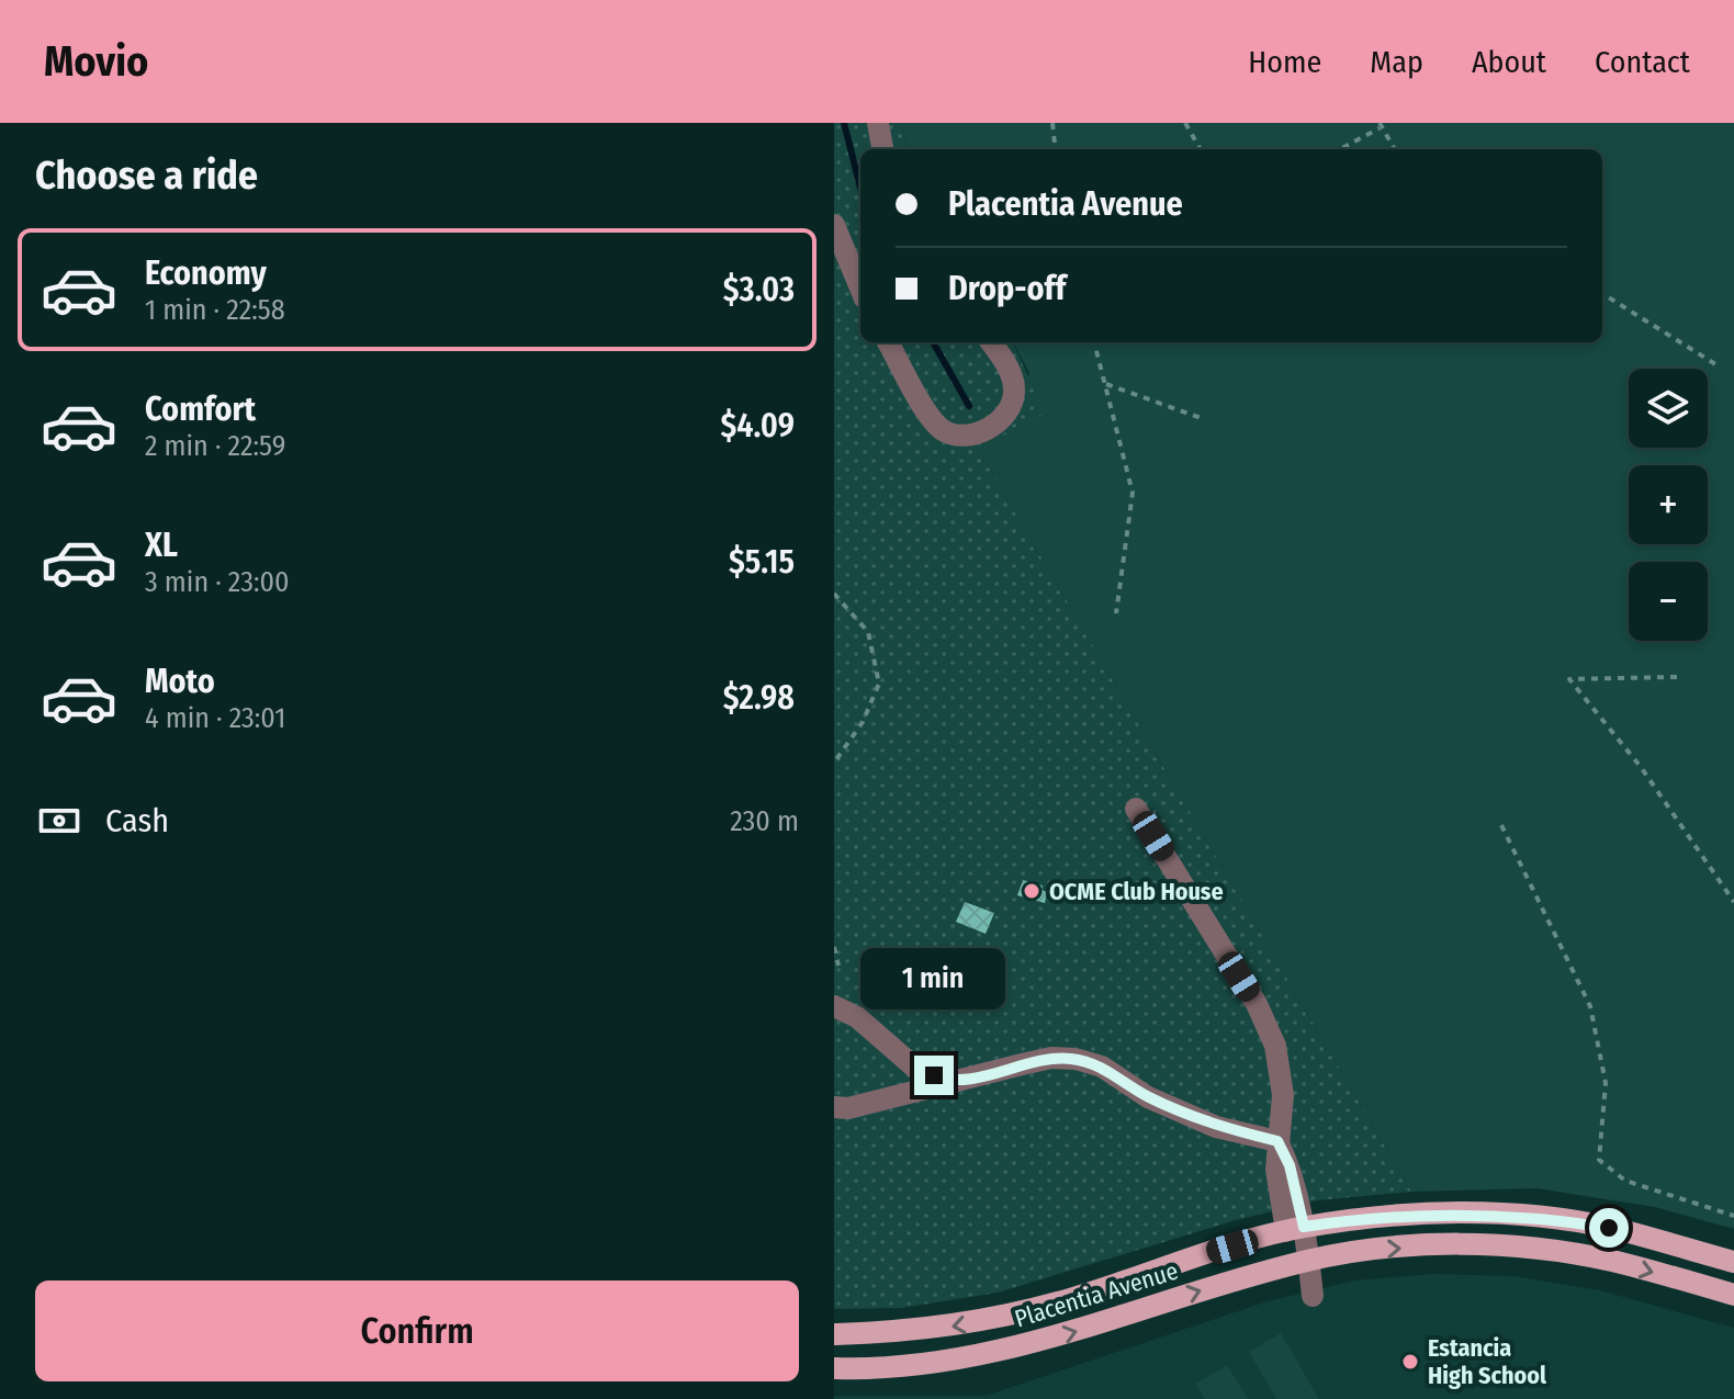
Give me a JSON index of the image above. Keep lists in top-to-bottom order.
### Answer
{
  "streets": {
    "main road": ["Placentia Avenue"]
  },
  "places": ["OCME Club House", "Estancia High School"],
  "page": {
    "header": "Movio",
    "nav": [
      "Home",
      "Map",
      "About",
      "Contact"
    ],
    "heading": "Choose a ride",
    "banner": ["Placentia Avenue", "Drop-off"],
    "list": [
      {
        "name": "Economy",
        "note": "1 min · 22:58",
        "value": "$3.03"
      },
      {
        "name": "Comfort",
        "note": "2 min · 22:59",
        "value": "$4.09"
      },
      {
        "name": "XL",
        "note": "3 min · 23:00",
        "value": "$5.15"
      },
      {
        "name": "Moto",
        "note": "4 min · 23:01",
        "value": "$2.98"
      }
    ],
    "map_buttons": ["+", "−"],
    "pay": ["Cash", "230 m"],
    "bubble": "1 min",
    "buttons": "Confirm"
  }
}
